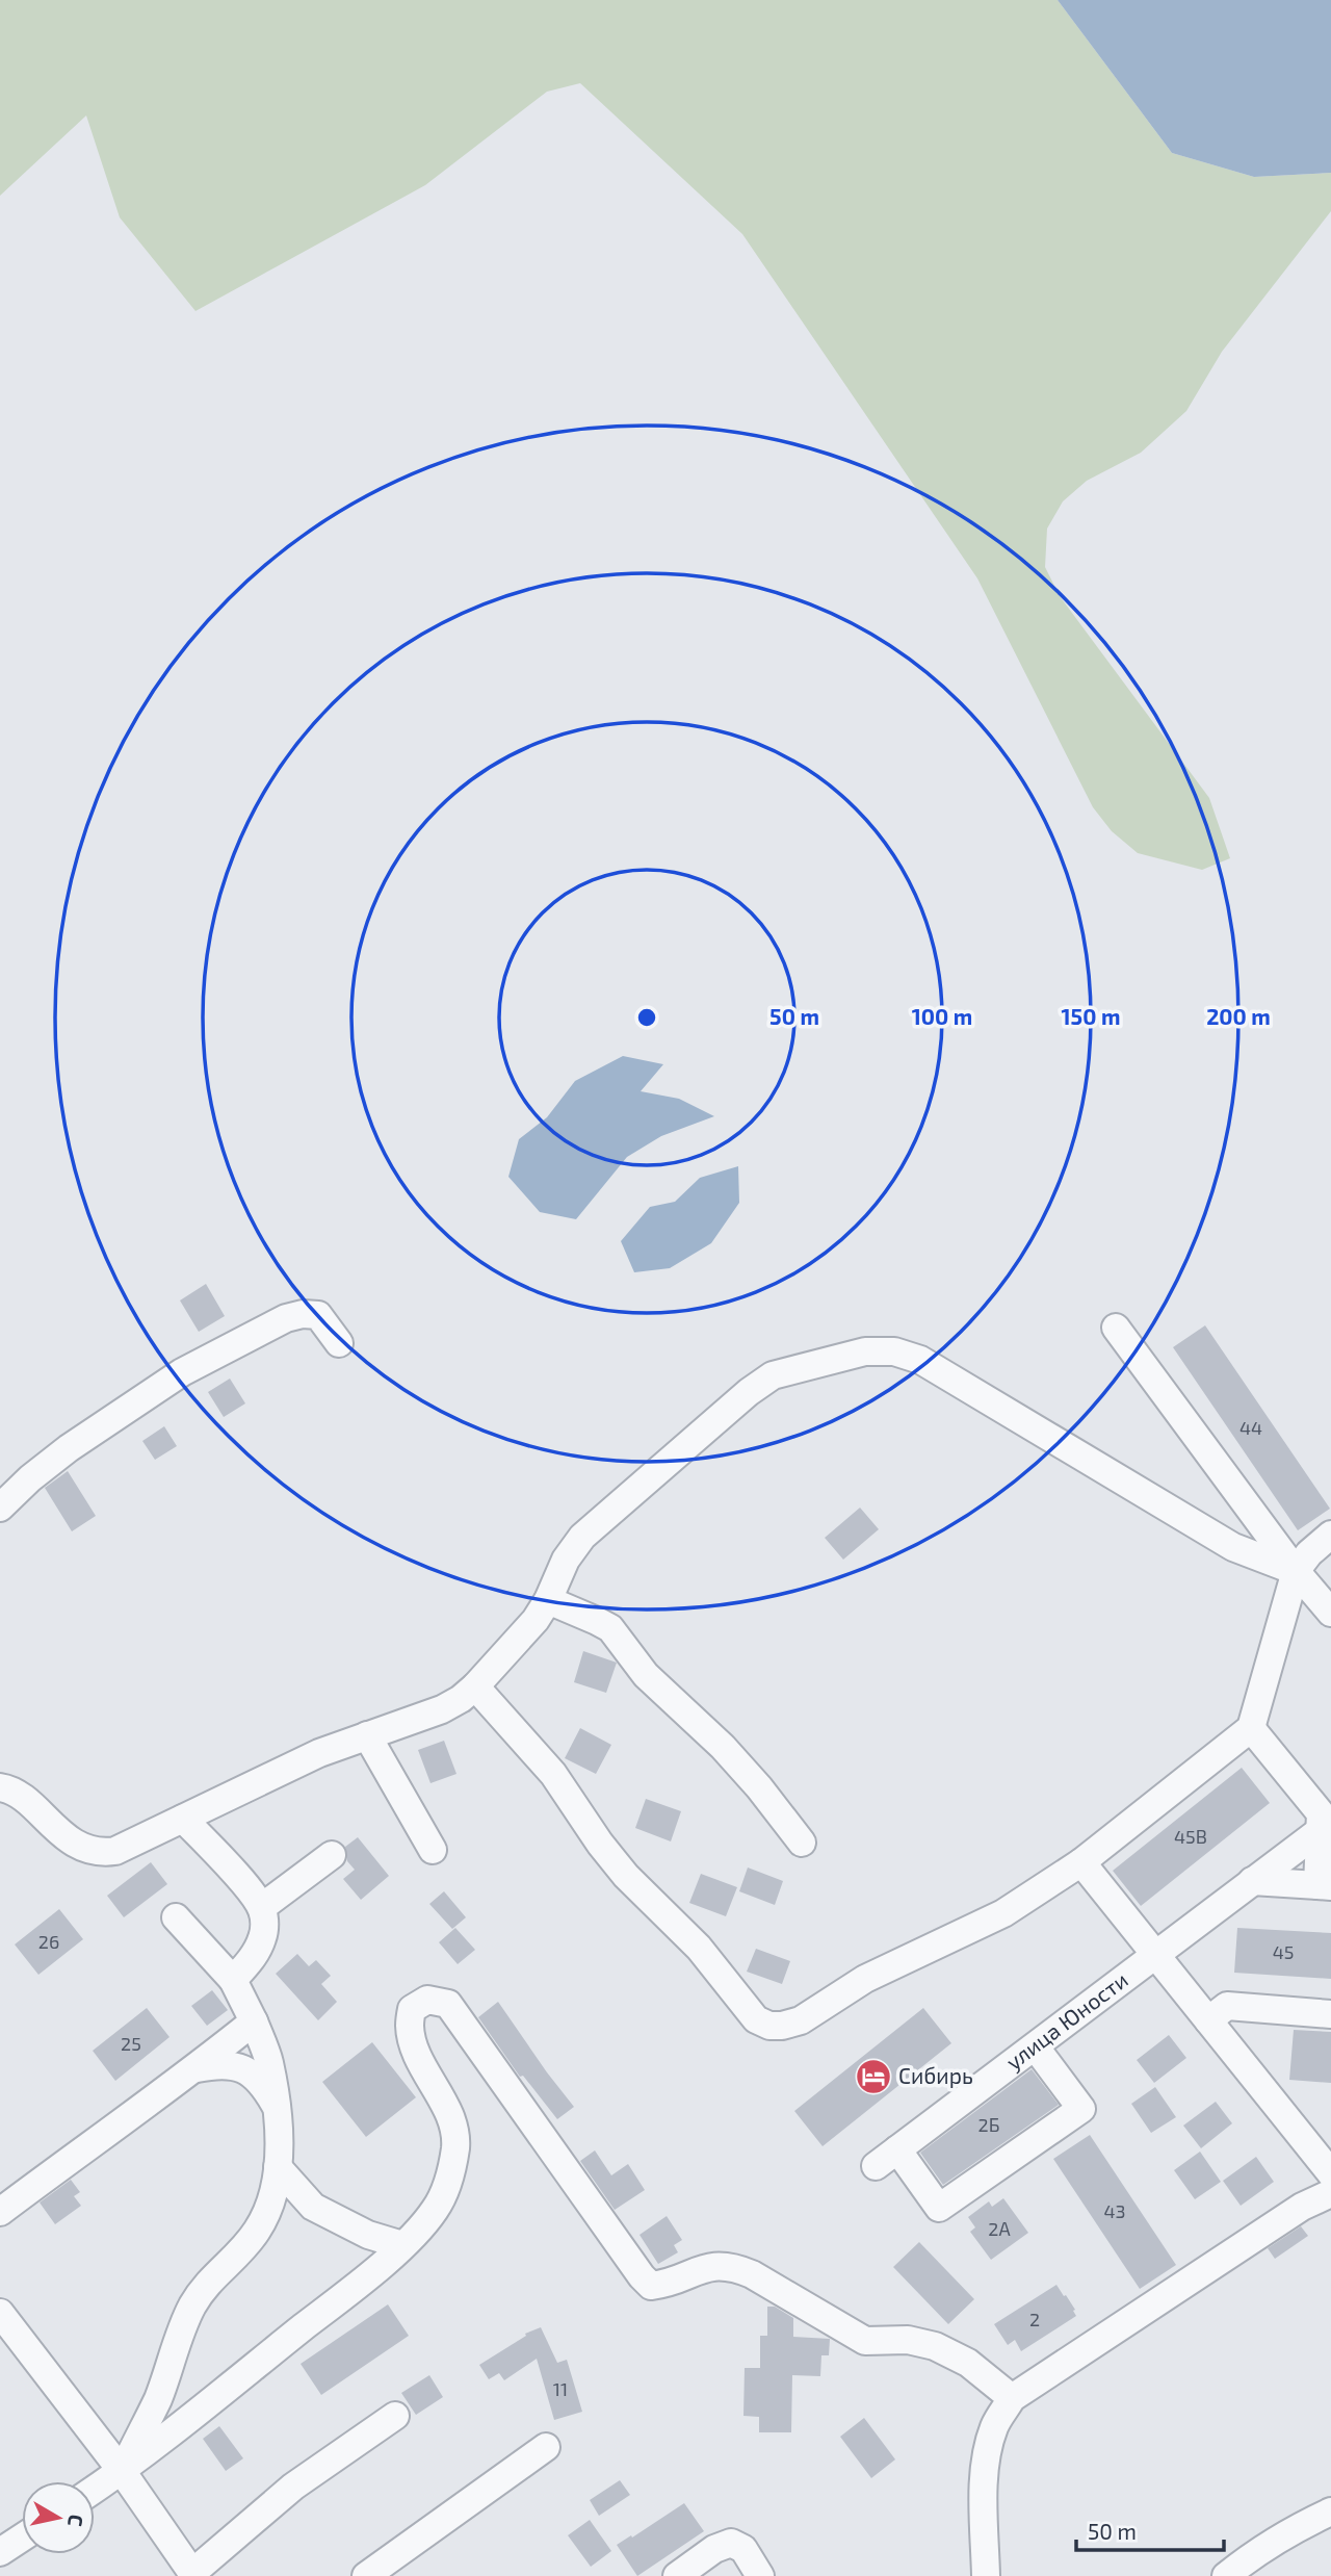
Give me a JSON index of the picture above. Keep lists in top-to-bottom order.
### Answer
{
  "streets": {
    "street": ["улица Юности"]
  },
  "places": {
    "hotel": ["Сибирь"]
  },
  "house_numbers": [
    "44",
    "45В",
    "26",
    "45",
    "25",
    "2Б",
    "43",
    "2А",
    "2",
    "11"
  ],
  "scale_bar": "50 m",
  "north": "right",
  "rings": [
    "50 m",
    "100 m",
    "150 m",
    "200 m"
  ]
}
